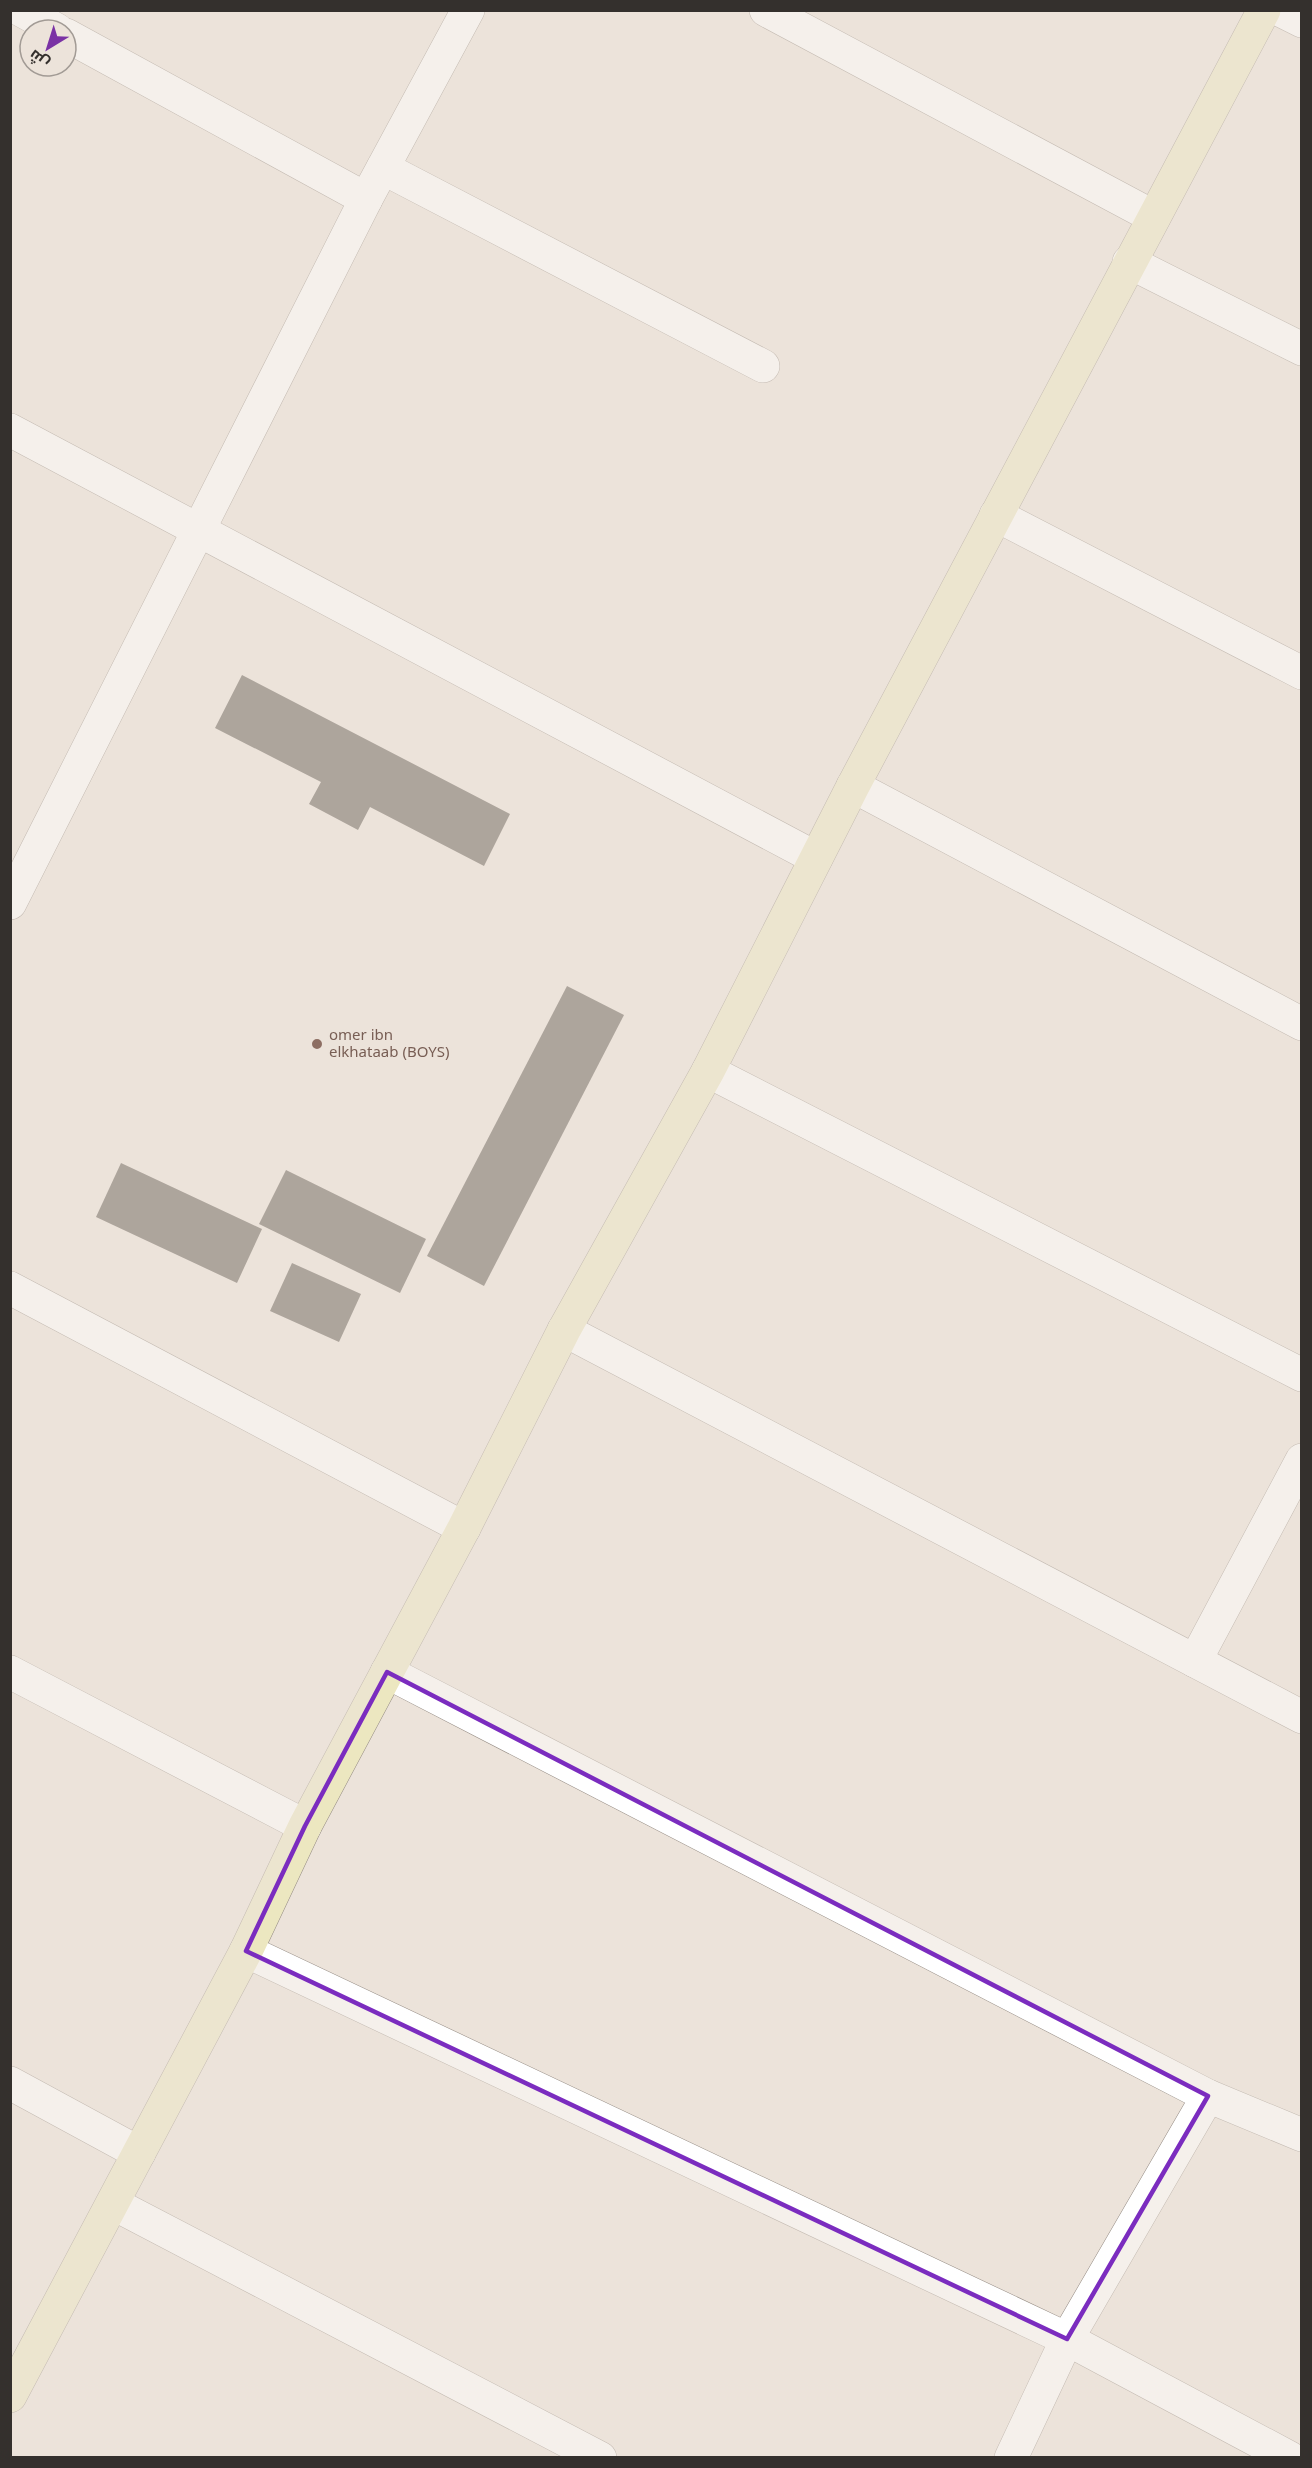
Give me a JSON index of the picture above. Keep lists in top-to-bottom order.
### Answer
{
  "places": ["omer ibn elkhataab (BOYS)"],
  "north": "bottom left"
}
